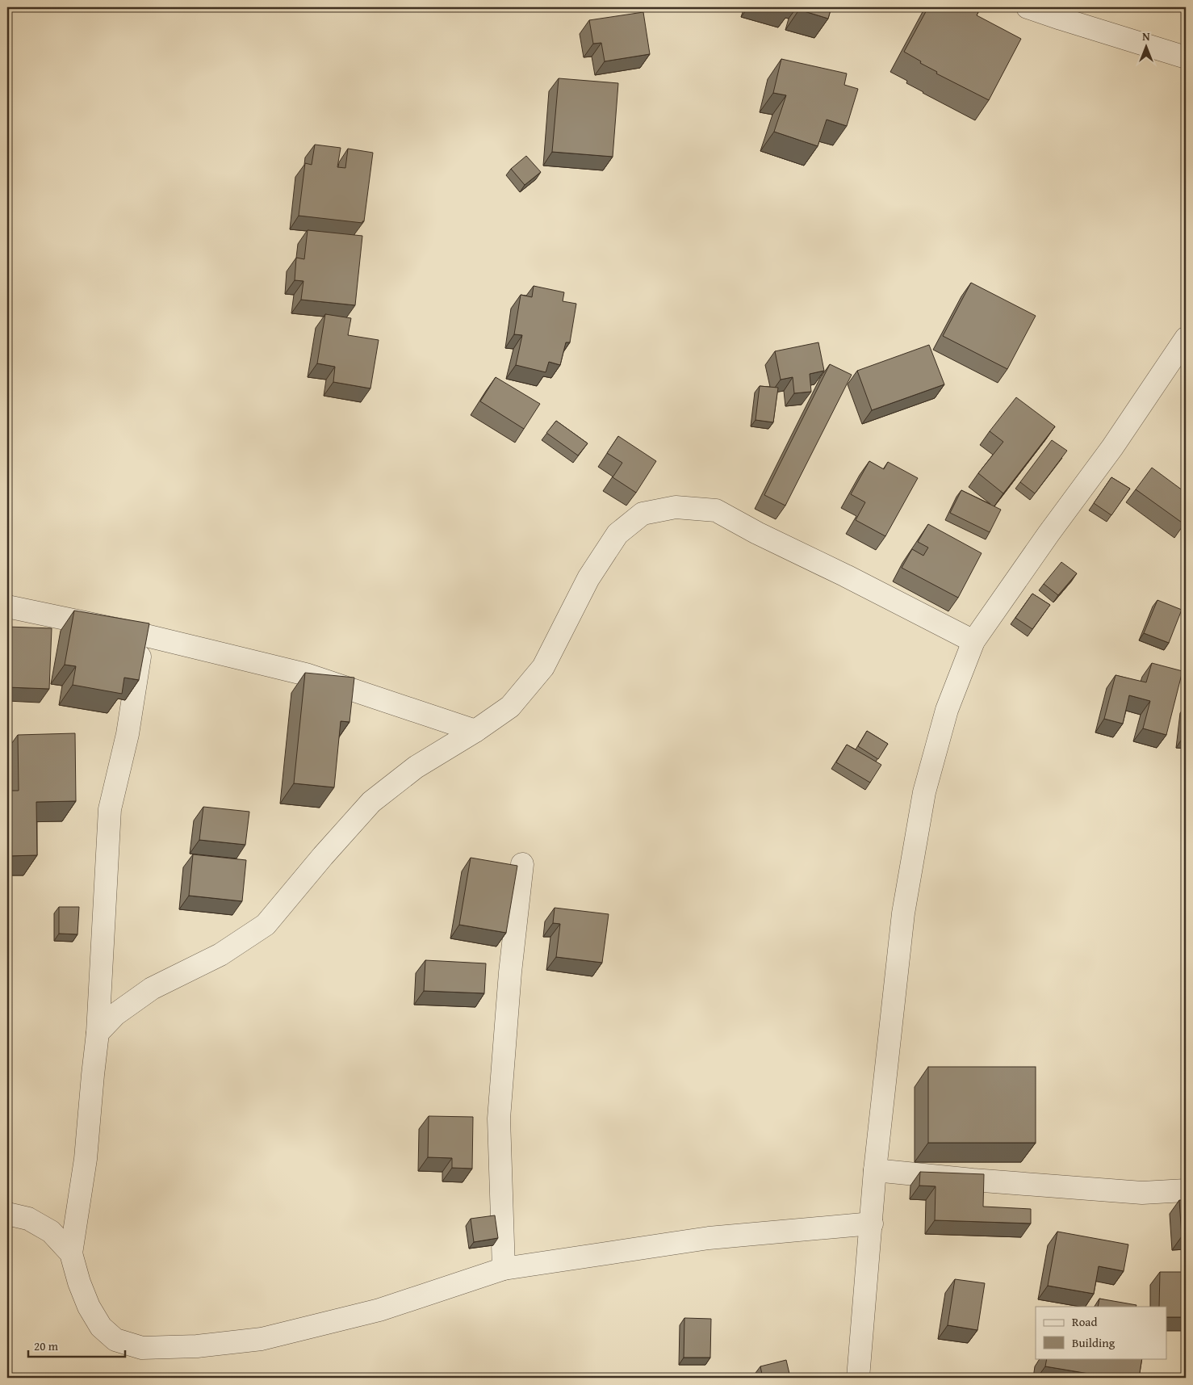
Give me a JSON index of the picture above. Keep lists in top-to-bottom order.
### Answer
{
  "legend": ["Road", "Building"],
  "scale_bar": "20 m",
  "north": "top"
}
